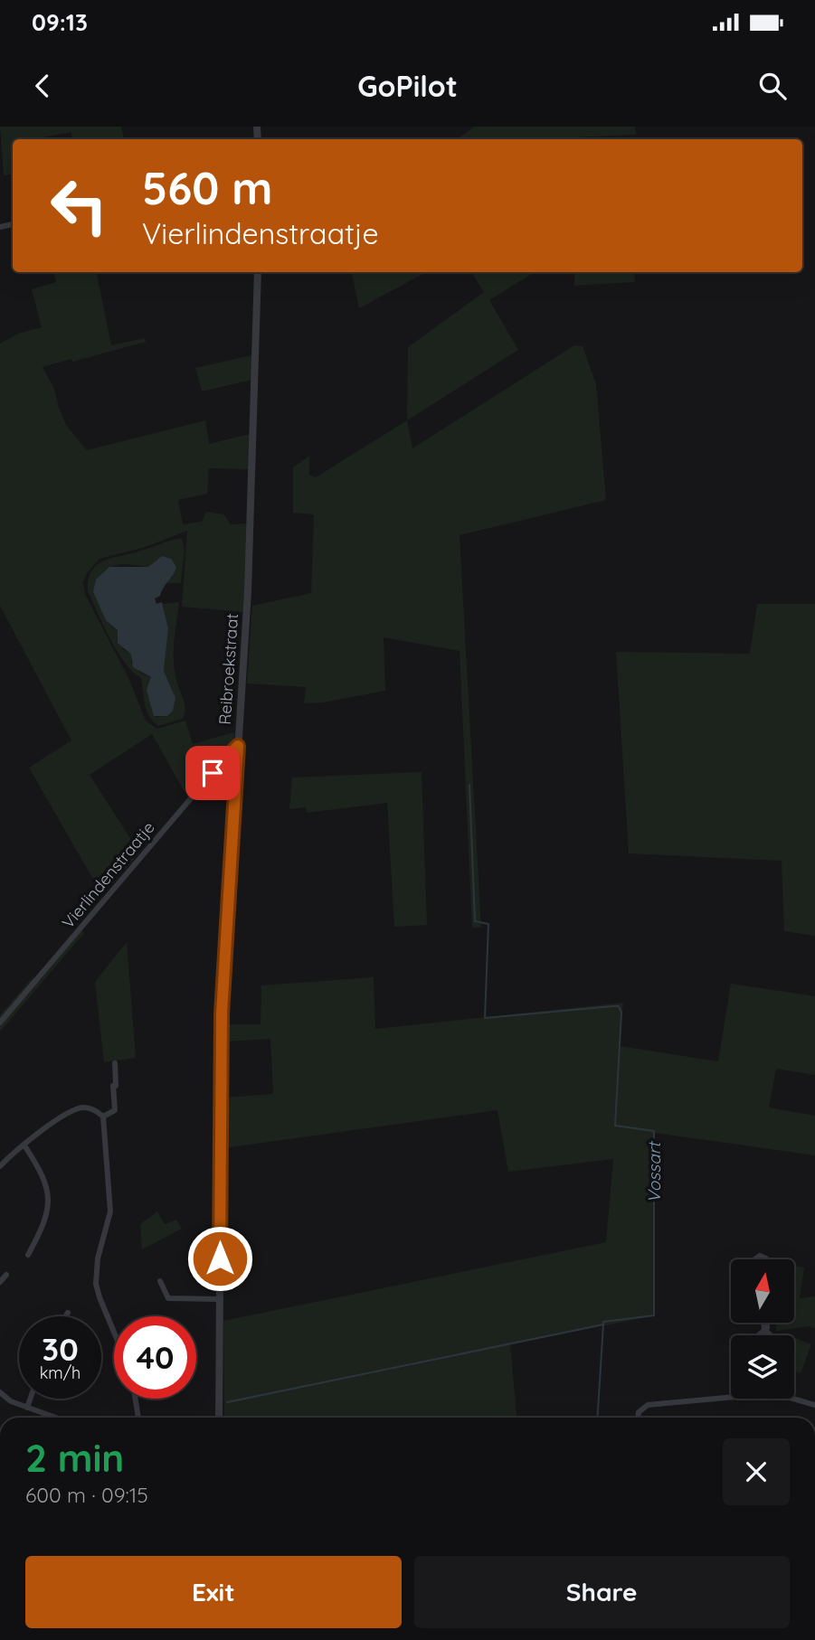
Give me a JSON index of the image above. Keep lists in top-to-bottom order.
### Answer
{
  "streets": {
    "street": ["Reibroekstraat", "Vierlindenstraatje"]
  },
  "crossings": [
    ["Reibroekstraat", "Vierlindenstraatje"]
  ],
  "water": ["Vossart"],
  "north": "top",
  "page": {
    "status": "09:13",
    "header": "GoPilot",
    "turn": ["560 m", "Vierlindenstraatje"],
    "speed": "30 km/h",
    "limit": "40",
    "heading": ["2 min", "600 m · 09:15"],
    "buttons": ["Exit", "Share"]
  }
}
